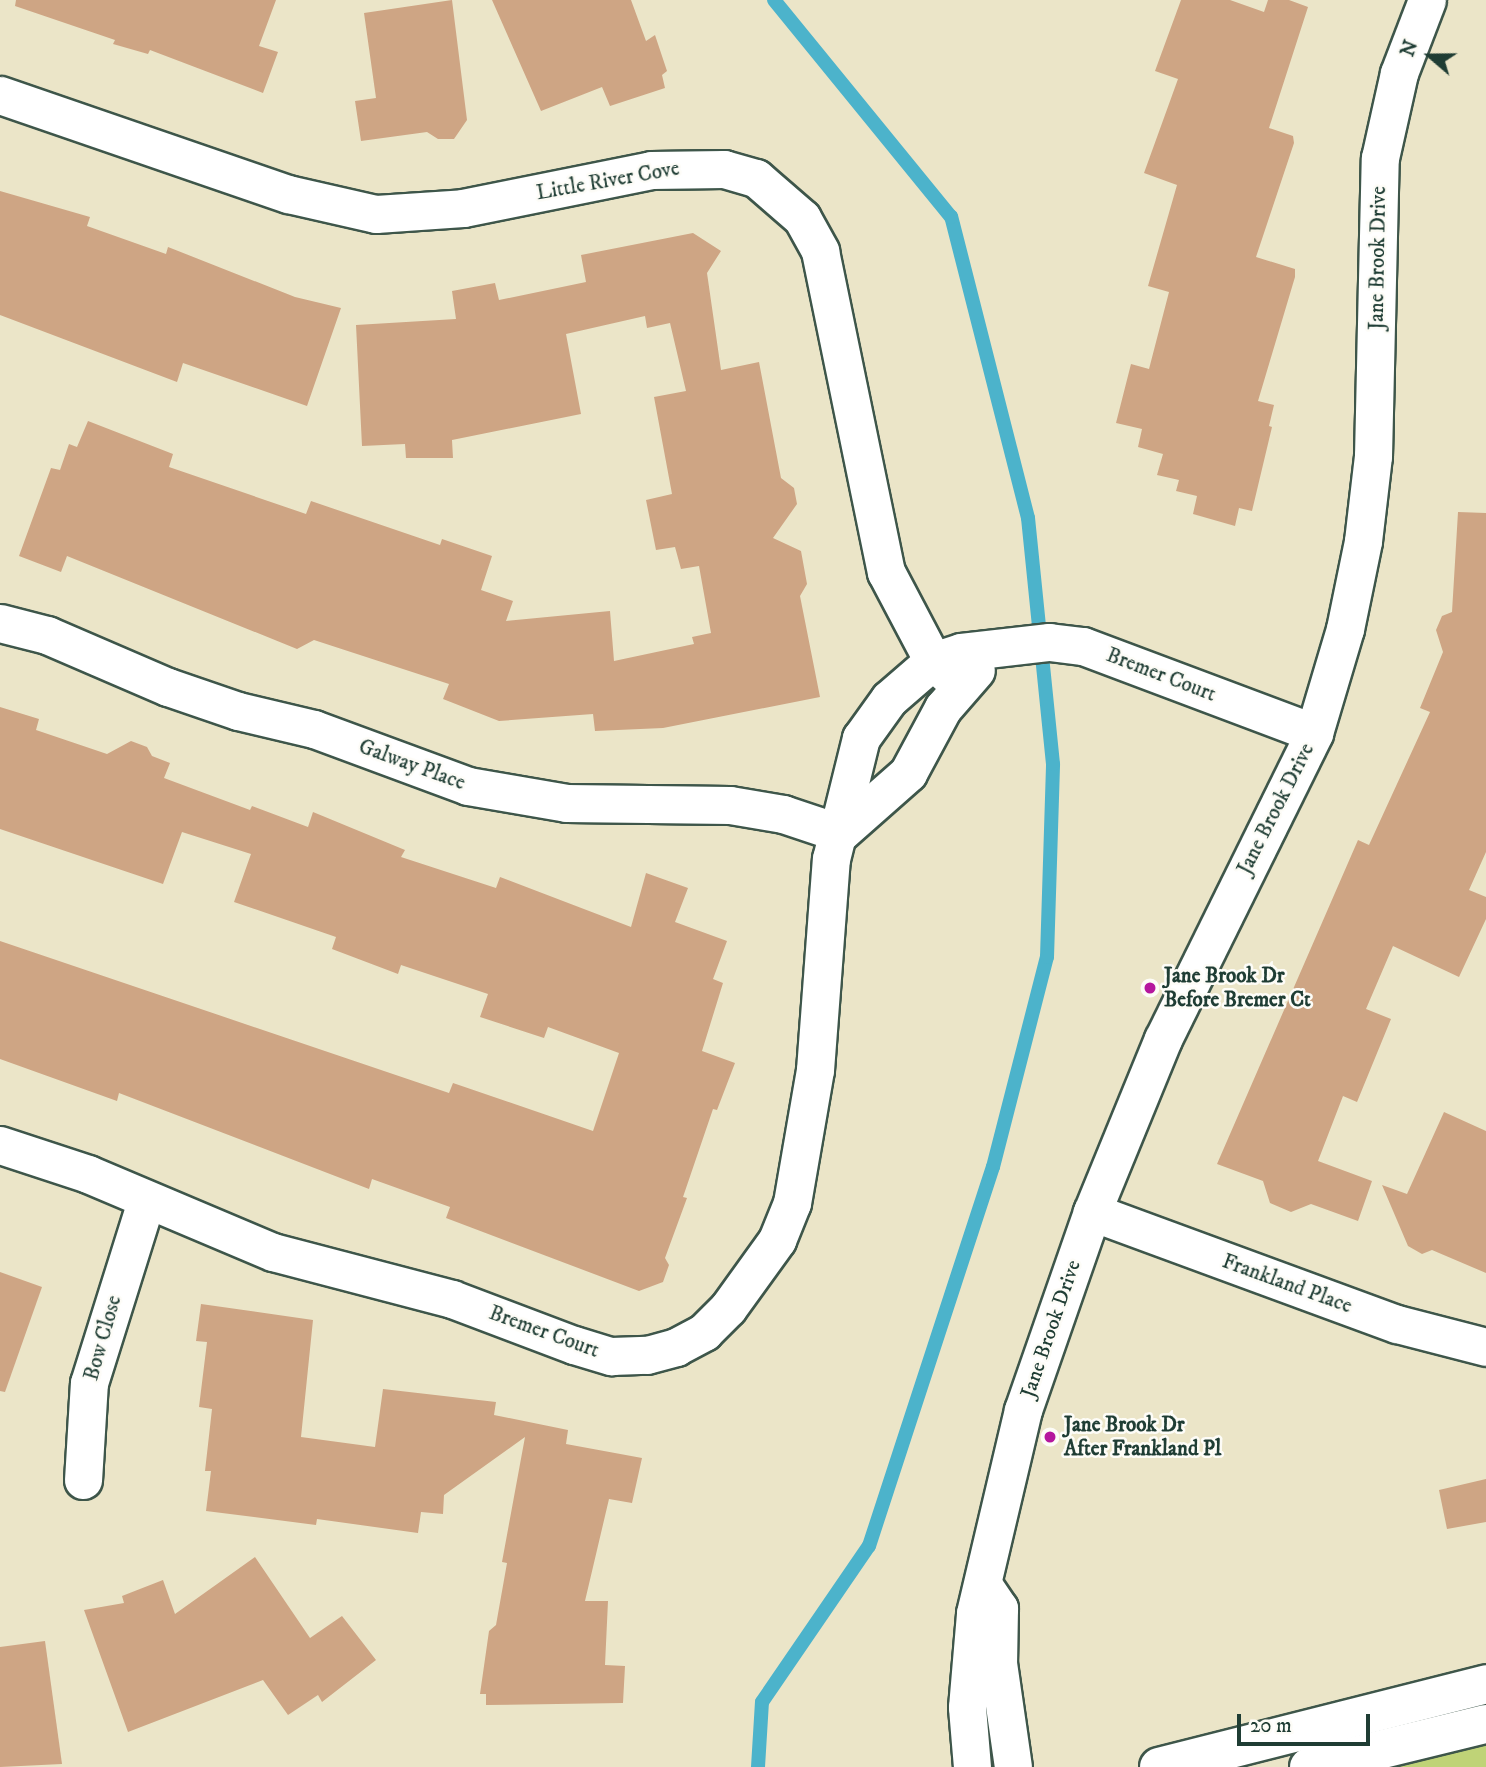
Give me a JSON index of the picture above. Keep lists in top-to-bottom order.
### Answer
{
  "streets": {
    "street": [
      "Little River Cove",
      "Jane Brook Drive",
      "Bremer Court",
      "Galway Place",
      "Frankland Place",
      "Bow Close"
    ]
  },
  "crossings": [
    ["Little River Cove", "Bremer Court"],
    ["Jane Brook Drive", "Bremer Court"],
    ["Jane Brook Drive", "Frankland Place"],
    ["Bremer Court", "Galway Place"],
    ["Bremer Court", "Bow Close"]
  ],
  "places": ["Jane Brook Dr Before Bremer Ct", "Jane Brook Dr After Frankland Pl"],
  "scale_bar": "20 m",
  "north": "left"
}
